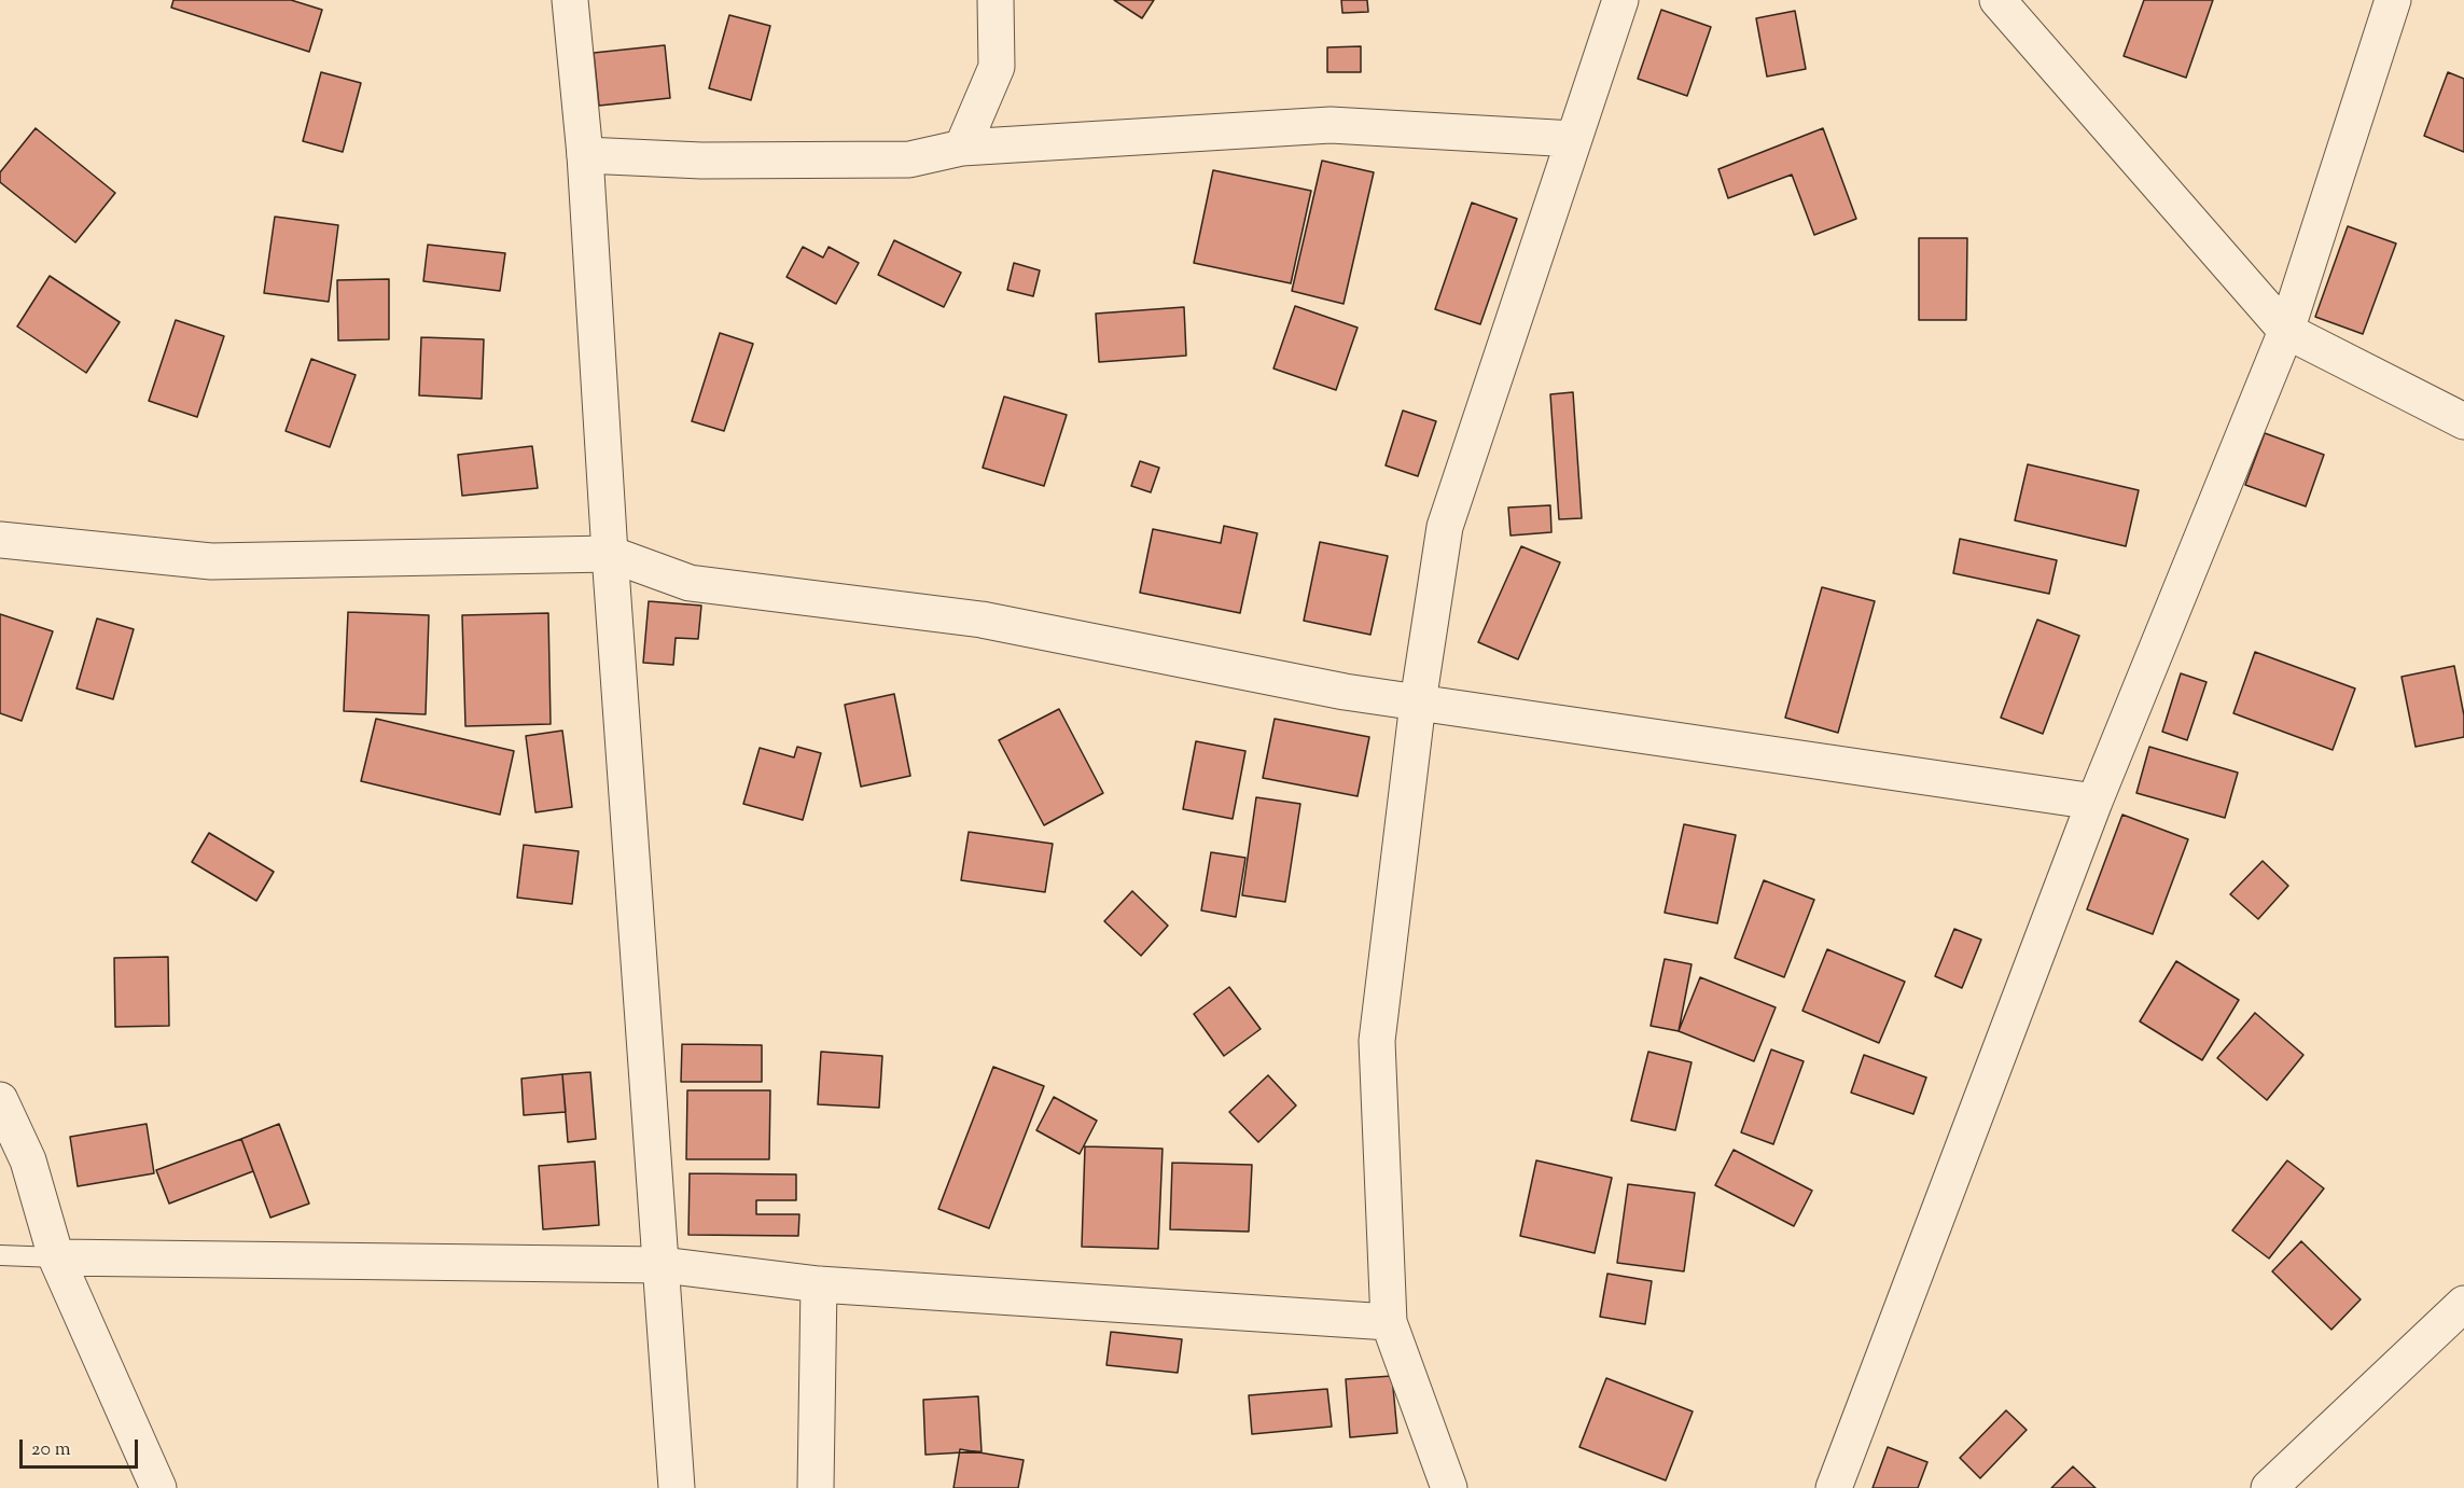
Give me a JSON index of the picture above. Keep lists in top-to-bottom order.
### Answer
{
  "scale_bar": "20 m"
}
